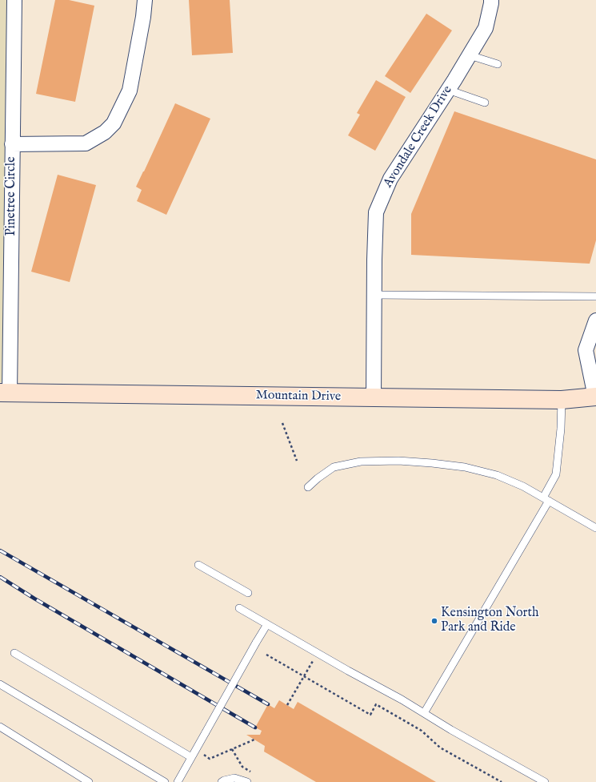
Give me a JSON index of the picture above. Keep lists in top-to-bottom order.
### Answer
{
  "streets": {
    "main road": ["Mountain Drive"],
    "street": ["Avondale Creek Drive", "Pinetree Circle"]
  },
  "crossings": [
    ["Avondale Creek Drive", "Mountain Drive"],
    ["Pinetree Circle", "Mountain Drive"]
  ],
  "places": ["Kensington North Park and Ride"]
}
